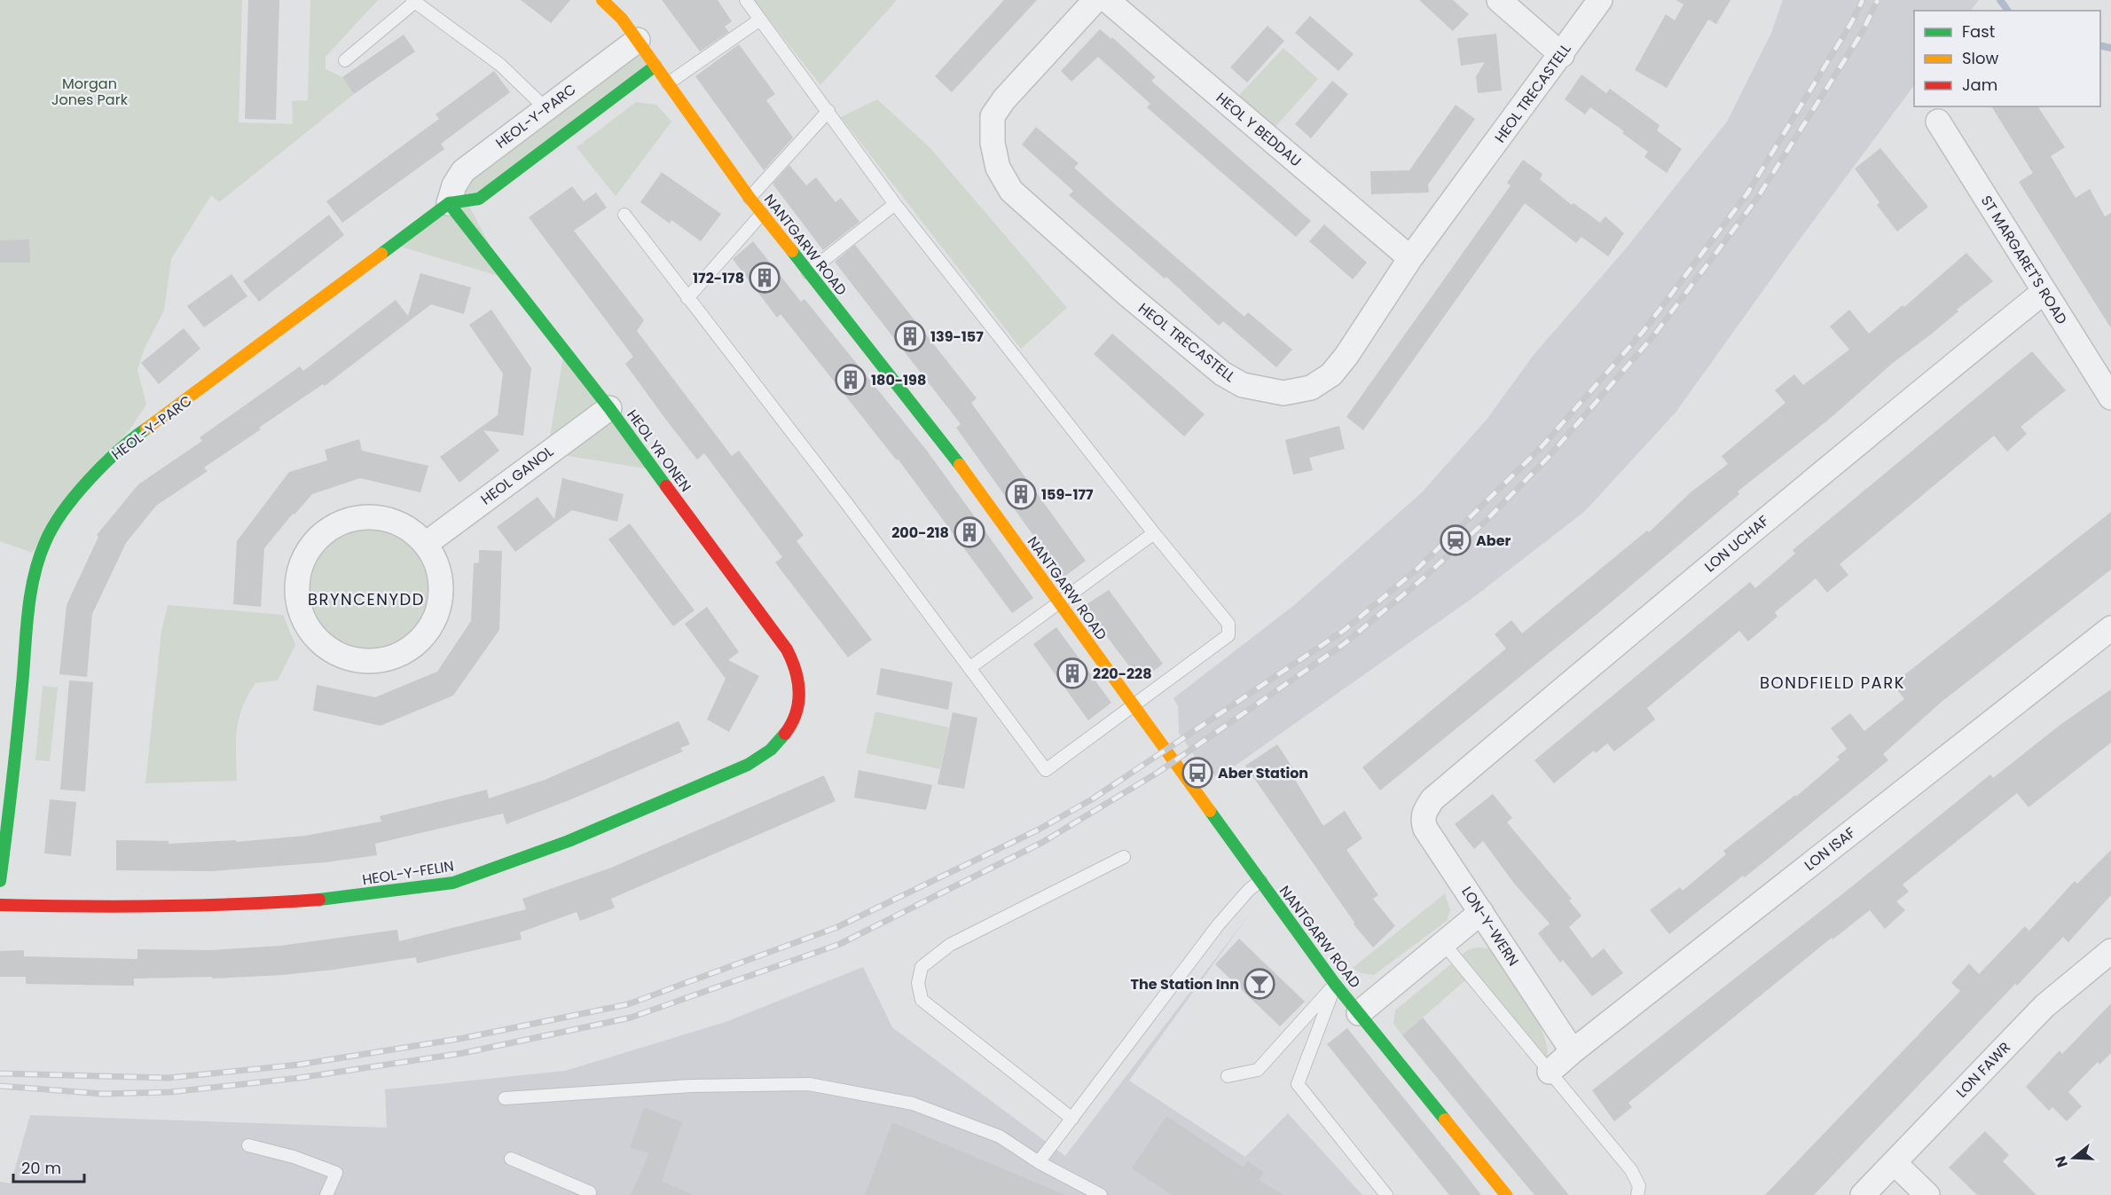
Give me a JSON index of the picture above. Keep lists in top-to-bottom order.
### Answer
{
  "streets": {
    "street": [
      "HEOL TRECASTELL",
      "HEOL-Y-PARC",
      "HEOL Y BEDDAU",
      "NANTGARW ROAD",
      "ST MARGARET'S ROAD",
      "HEOL YR ONEN",
      "HEOL GANOL",
      "LON UCHAF",
      "LON ISAF",
      "HEOL-Y-FELIN",
      "LON-Y-WERN",
      "LON FAWR"
    ]
  },
  "crossings": [
    ["HEOL TRECASTELL", "HEOL Y BEDDAU"],
    ["HEOL-Y-PARC", "NANTGARW ROAD"],
    ["HEOL-Y-PARC", "HEOL YR ONEN"],
    ["ST MARGARET'S ROAD", "LON UCHAF"],
    ["HEOL YR ONEN", "HEOL GANOL"],
    ["HEOL YR ONEN", "HEOL-Y-FELIN"],
    ["LON UCHAF", "LON-Y-WERN"],
    ["LON ISAF", "LON-Y-WERN"]
  ],
  "districts": ["BRYNCENYDD", "BONDFIELD PARK"],
  "parks": ["Morgan Jones Park"],
  "places": {
    "building": [
      "172-178",
      "139-157",
      "180-198",
      "159-177",
      "200-218",
      "220-228"
    ],
    "station": ["Aber"],
    "bus stop": ["Aber Station"],
    "bar": ["The Station Inn"]
  },
  "legend": ["Fast", "Slow", "Jam"],
  "scale_bar": "20 m",
  "north": "left"
}
